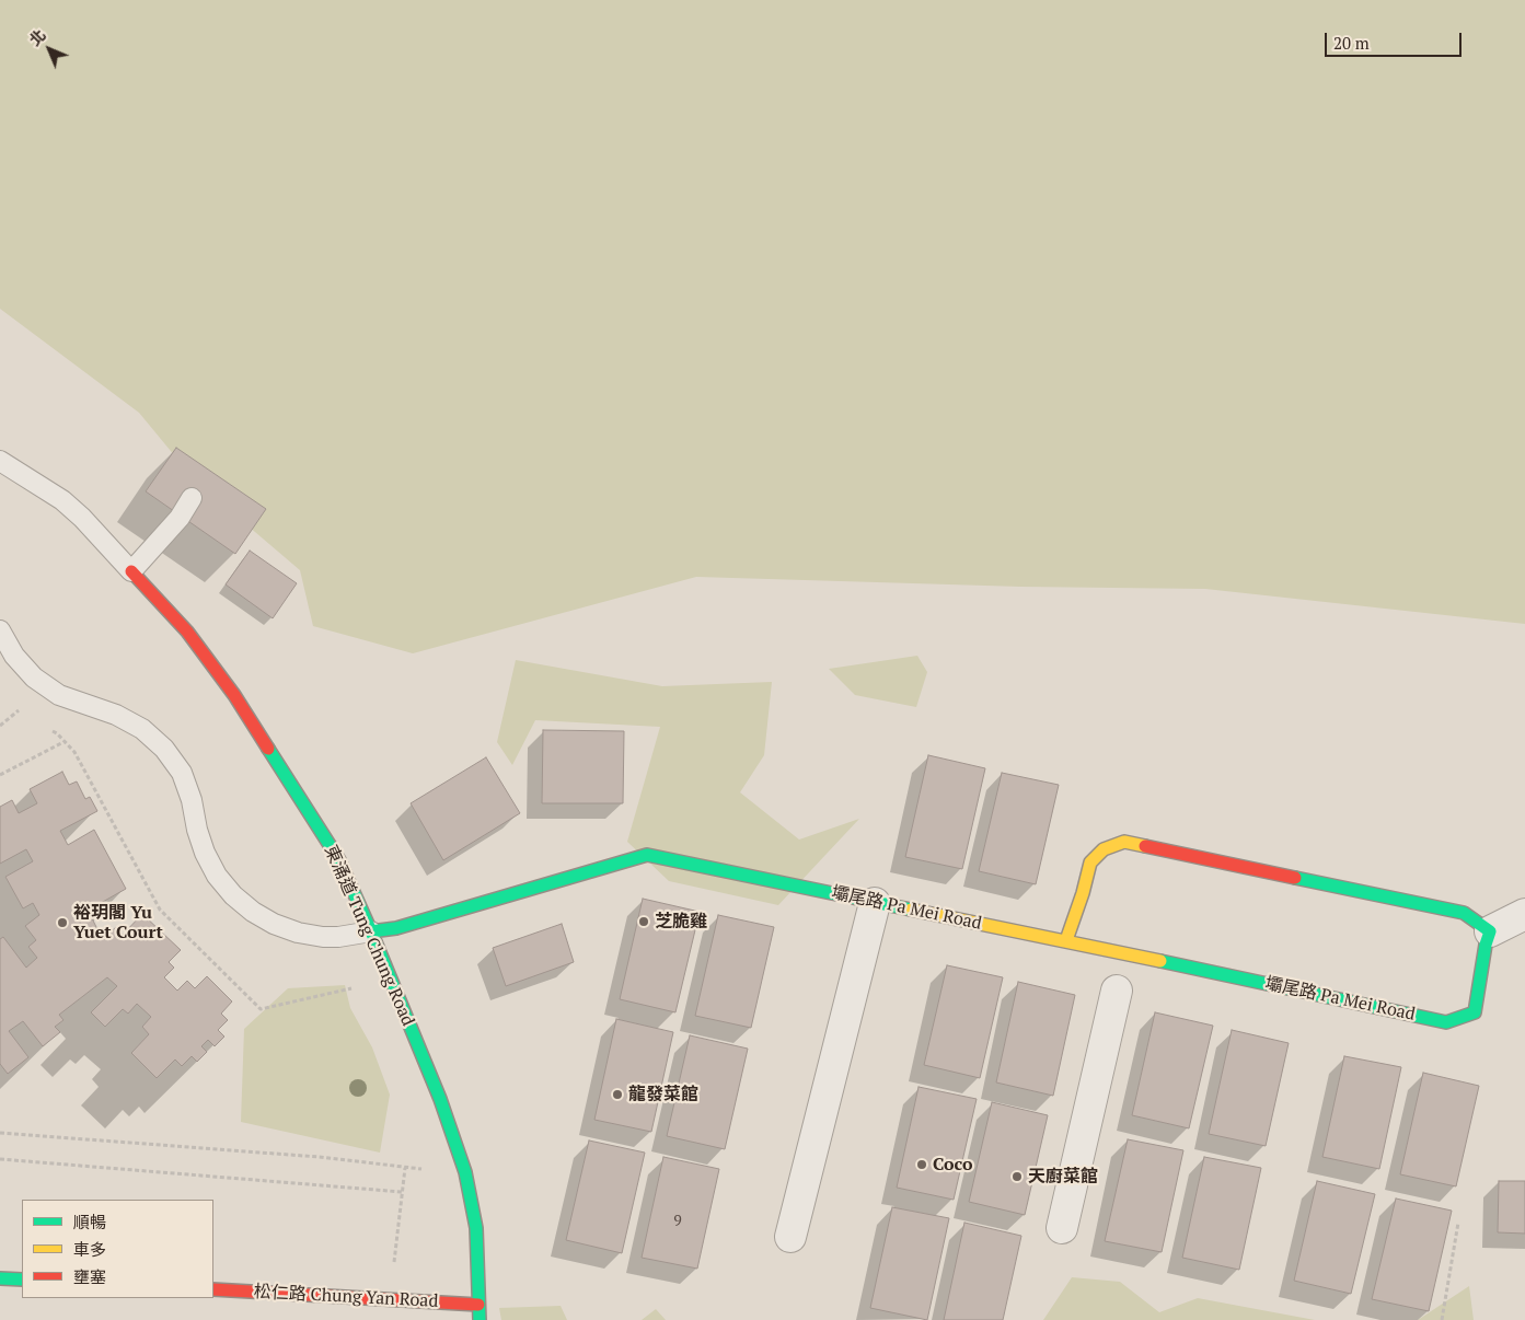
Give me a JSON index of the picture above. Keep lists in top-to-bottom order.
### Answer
{
  "streets": {
    "street": ["壩尾路 Pa Mei Road", "東涌道 Tung Chung Road", "松仁路 Chung Yan Road"]
  },
  "crossings": [
    ["壩尾路 Pa Mei Road", "東涌道 Tung Chung Road"],
    ["東涌道 Tung Chung Road", "松仁路 Chung Yan Road"]
  ],
  "places": [
    "芝脆雞",
    "裕玥閣 Yu Yuet Court",
    "龍發菜館",
    "Coco",
    "天廚菜館"
  ],
  "house_numbers": ["9"],
  "legend": ["順暢", "車多", "壅塞"],
  "scale_bar": "20 m",
  "north": "top left"
}
